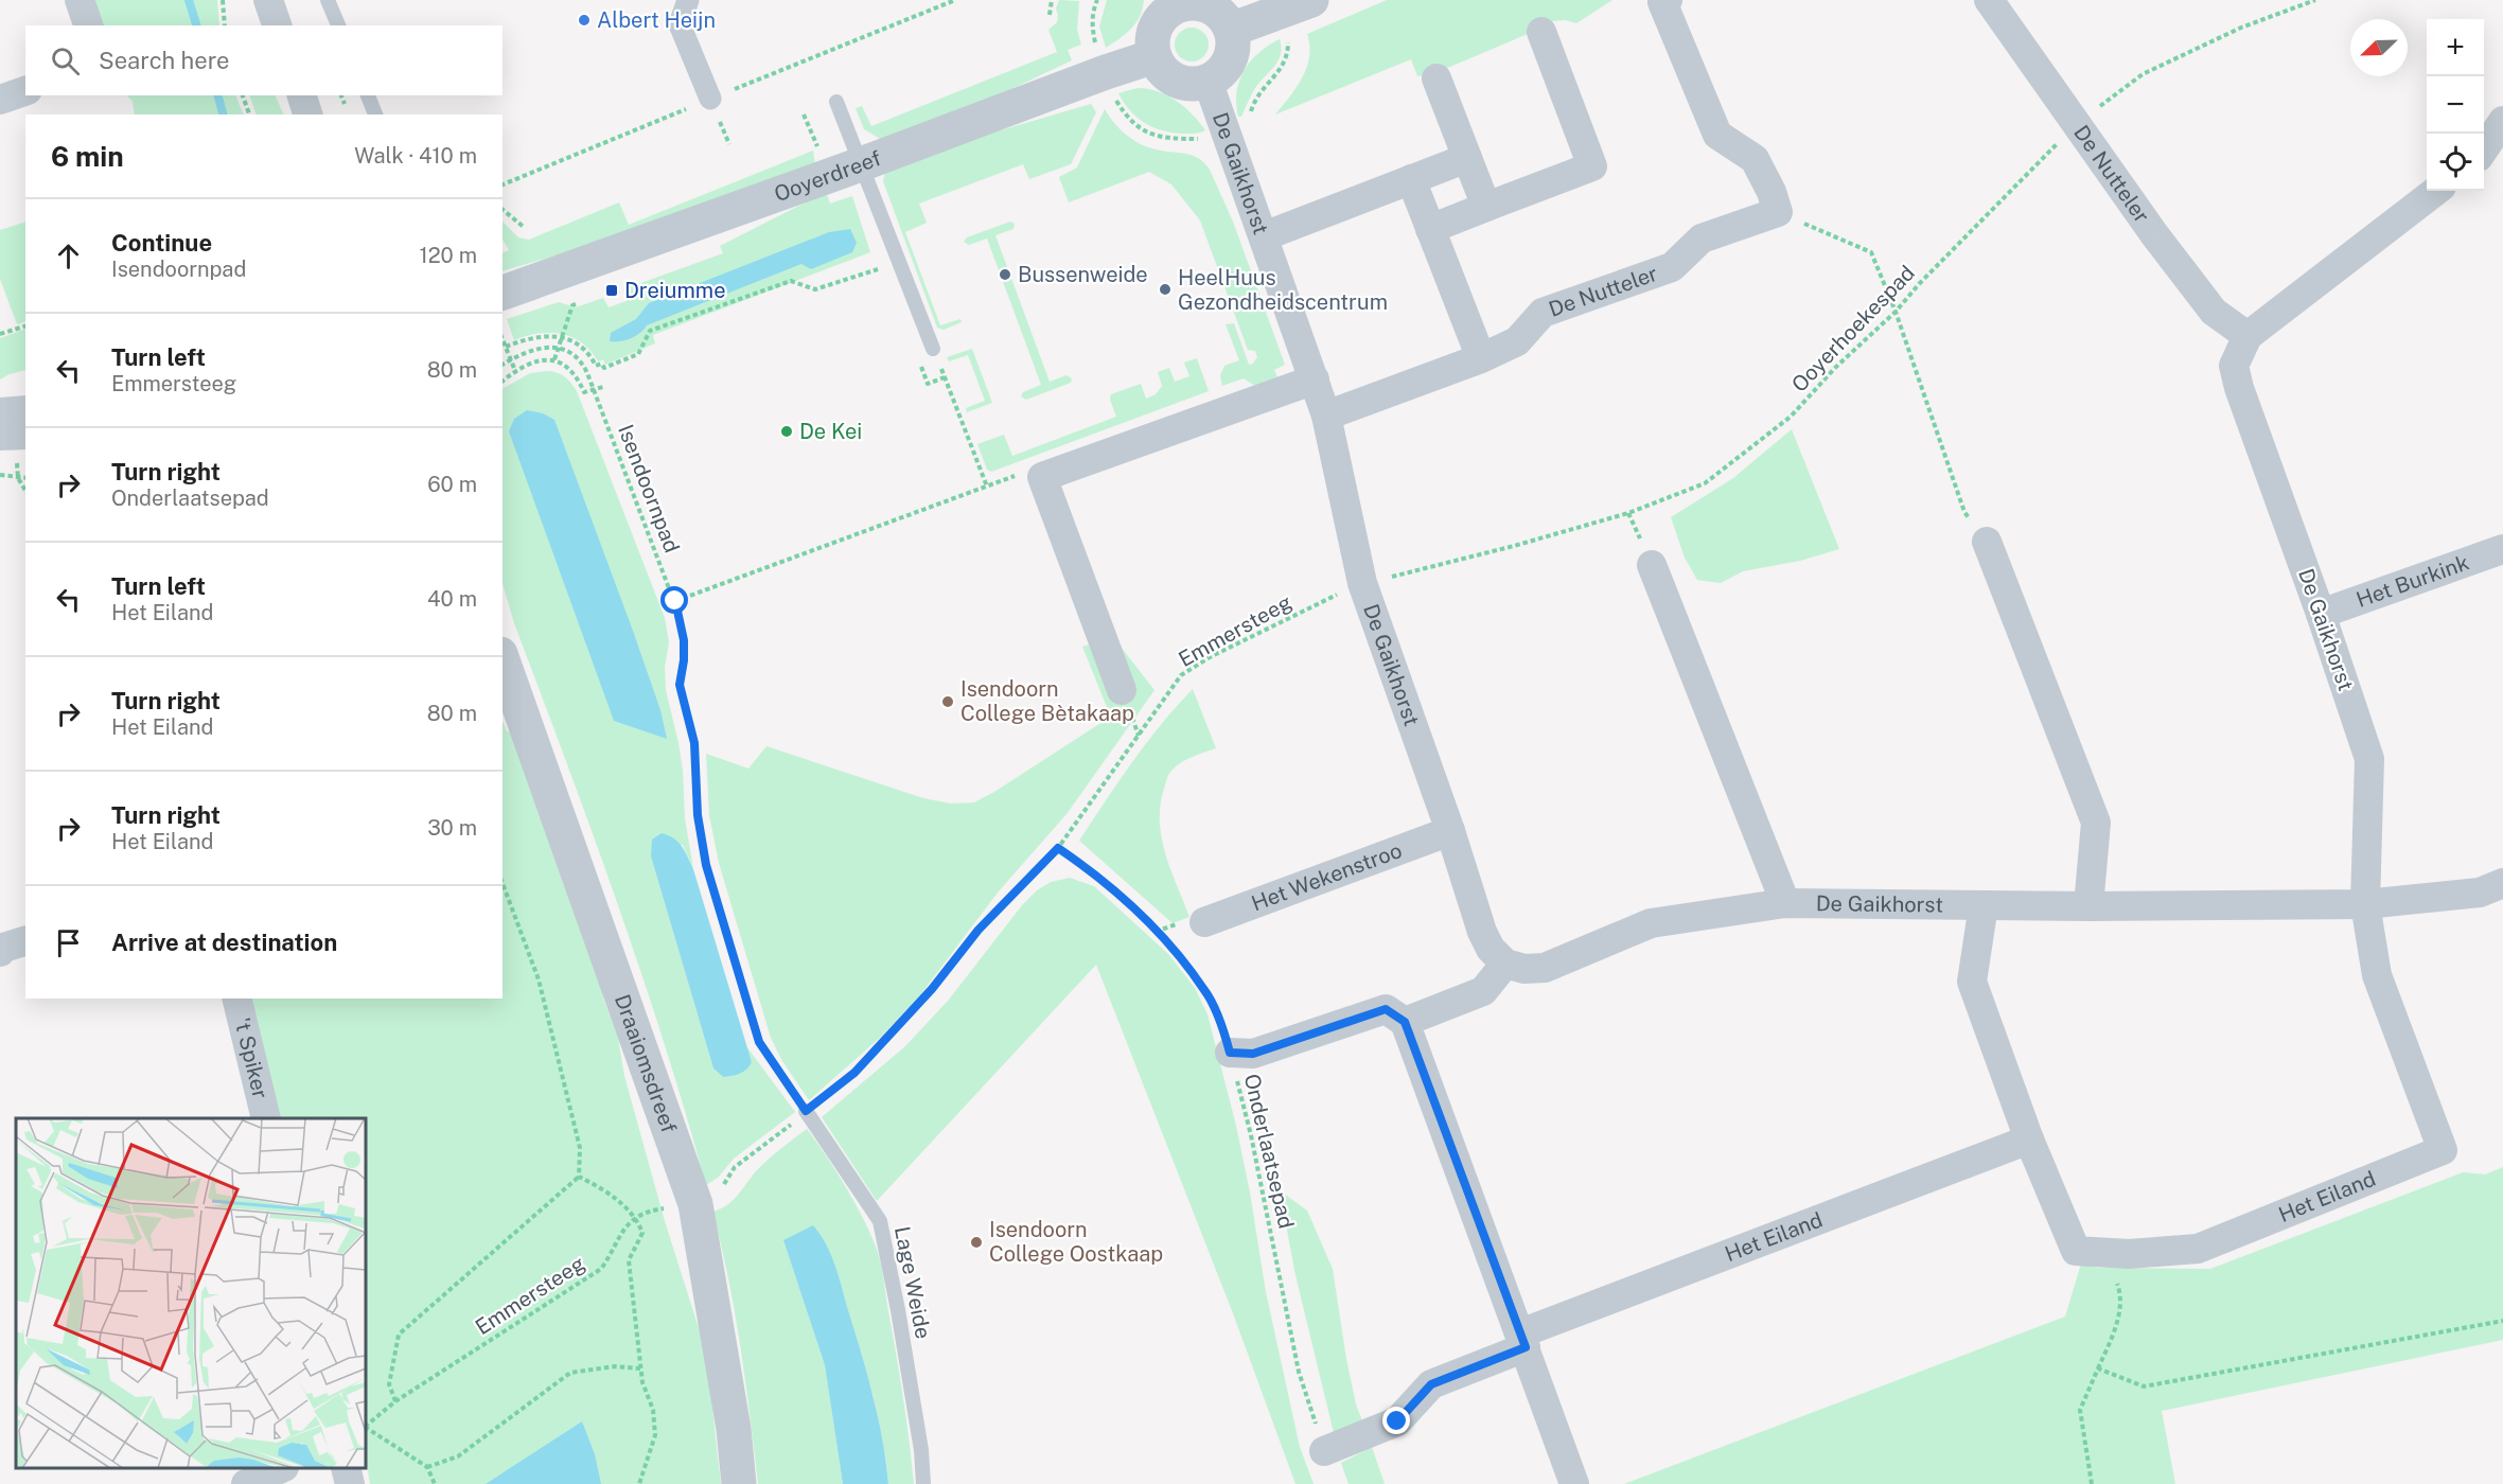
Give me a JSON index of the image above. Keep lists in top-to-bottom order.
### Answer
{
  "streets": {
    "street": [
      "De Gaikhorst",
      "De Nutteler",
      "Ooyerdreef",
      "Het Burkink",
      "Het Wekenstroo",
      "'t Spiker",
      "Draaiomsdreef",
      "Het Eiland"
    ],
    "lane": ["Lage Weide"],
    "path": [
      "Ooyerhoekespad",
      "Isendoornpad",
      "Emmersteeg",
      "Onderlaatsepad"
    ]
  },
  "crossings": [
    ["De Gaikhorst", "De Nutteler"],
    ["De Gaikhorst", "Ooyerdreef"],
    ["De Gaikhorst", "Ooyerhoekespad"],
    ["De Gaikhorst", "Het Burkink"],
    ["De Gaikhorst", "Emmersteeg"],
    ["De Gaikhorst", "Het Wekenstroo"],
    ["De Gaikhorst", "Het Eiland"],
    ["De Nutteler", "Ooyerhoekespad"],
    ["Ooyerhoekespad", "Emmersteeg"],
    ["Isendoornpad", "Emmersteeg"],
    ["Isendoornpad", "Lage Weide"],
    ["Emmersteeg", "Draaiomsdreef"],
    ["Emmersteeg", "Onderlaatsepad"],
    ["Emmersteeg", "Lage Weide"],
    ["Onderlaatsepad", "Het Eiland"]
  ],
  "places": {
    "other": [
      "Albert Heijn",
      "Bussenweide",
      "HeelHuus Gezondheidscentrum",
      "De Kei",
      "Isendoorn College Bètakaap",
      "Isendoorn College Oostkaap"
    ],
    "transit": ["Dreiumme"]
  },
  "north": "bottom left",
  "page": {
    "map_buttons": ["+", "−"],
    "search": "Search here",
    "heading": ["6 min", "Walk · 410 m"],
    "list": [
      ["Continue", "Isendoornpad", "120 m"],
      ["Turn left", "Emmersteeg", "80 m"],
      ["Turn right", "Onderlaatsepad", "60 m"],
      ["Turn left", "Het Eiland", "40 m"],
      ["Turn right", "Het Eiland", "80 m"],
      ["Turn right", "Het Eiland", "30 m"],
      "Arrive at destination"
    ]
  }
}
